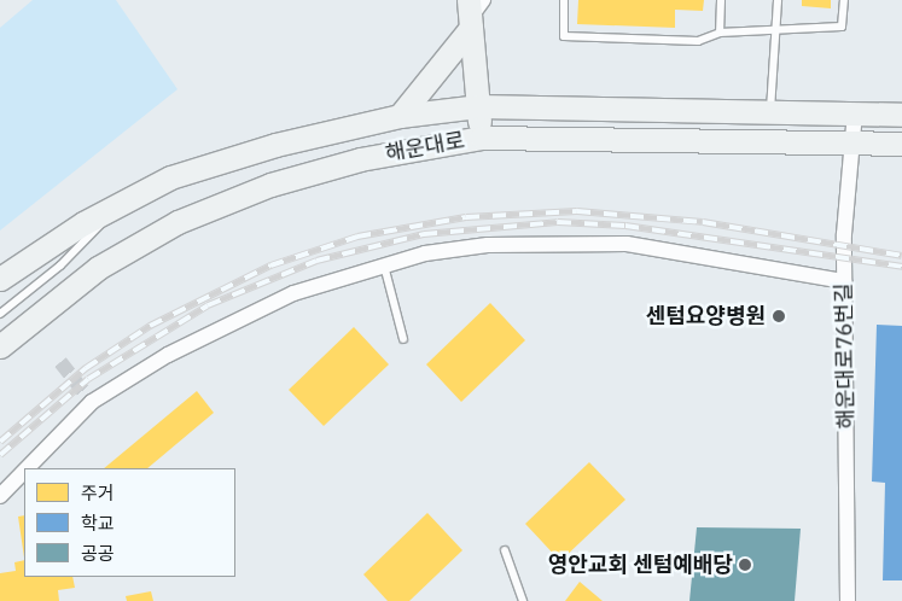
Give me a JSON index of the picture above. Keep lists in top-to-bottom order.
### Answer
{
  "streets": {
    "main road": ["해운대로"],
    "street": ["해운대로76번길"]
  },
  "crossings": [
    ["해운대로", "해운대로76번길"]
  ],
  "places": ["센텀요양병원", "영안교회 센텀예배당"],
  "legend": ["주거", "학교", "공공"]
}
